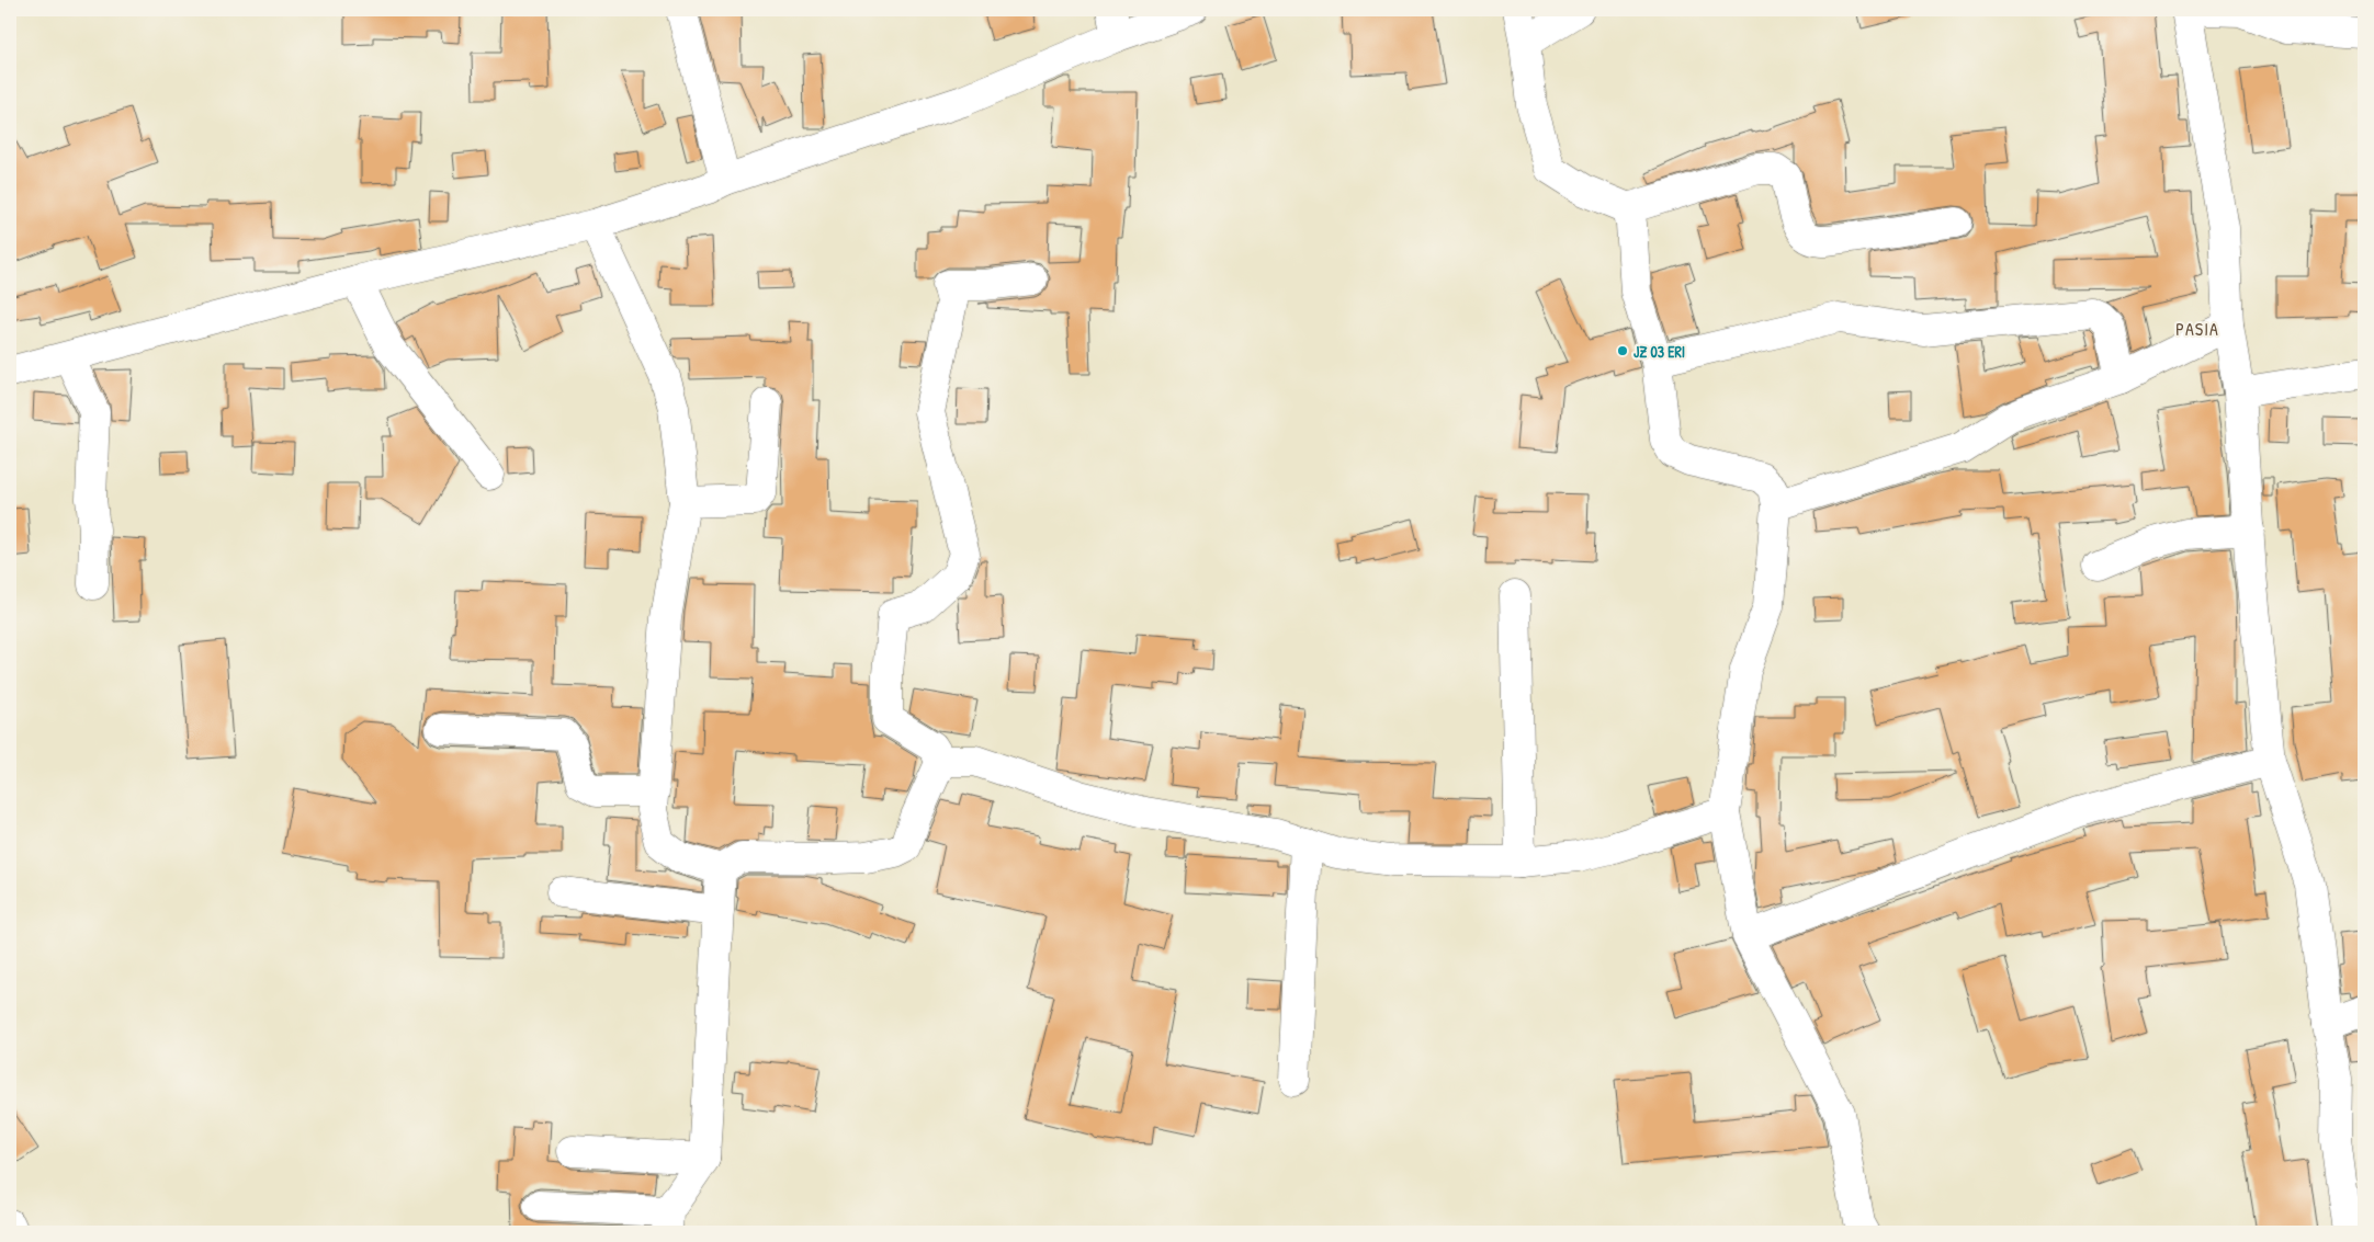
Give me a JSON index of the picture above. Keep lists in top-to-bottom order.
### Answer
{
  "districts": ["PASIA"],
  "places": ["JZ 03 ERI"]
}
